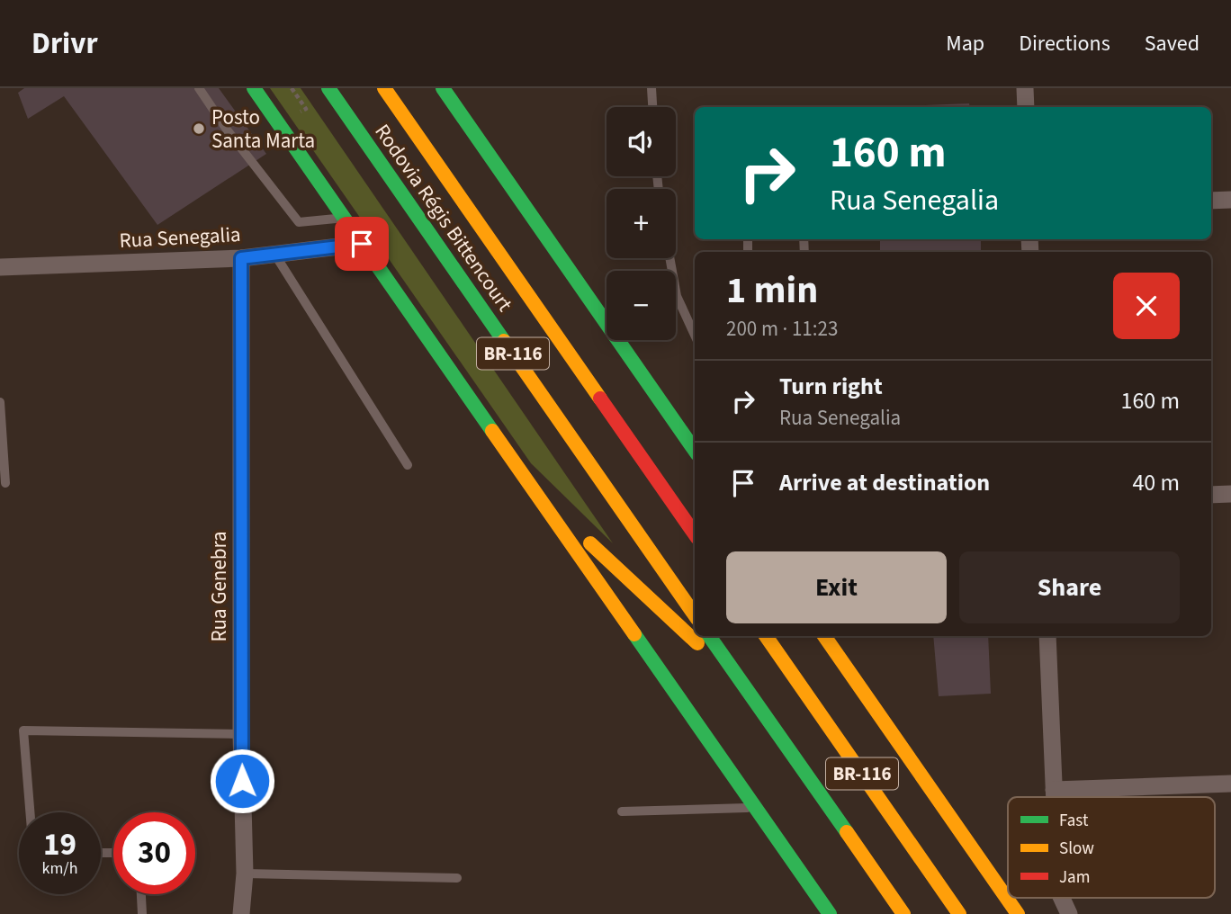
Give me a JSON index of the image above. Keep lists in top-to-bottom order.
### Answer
{
  "streets": {
    "main road": ["Rodovia Régis Bittencourt", "BR-116"],
    "street": ["Rua Senegalia", "Rua Genebra"]
  },
  "crossings": [
    ["Rua Senegalia", "Rua Genebra"]
  ],
  "places": ["Posto Santa Marta"],
  "legend": ["Fast", "Slow", "Jam"],
  "page": {
    "header": "Drivr",
    "nav": ["Map", "Directions", "Saved"],
    "map_buttons": ["+", "−"],
    "turn": ["160 m", "Rua Senegalia"],
    "heading": ["1 min", "200 m · 11:23"],
    "list": [
      {
        "name": "Turn right",
        "note": "Rua Senegalia",
        "value": "160 m"
      },
      {
        "name": "Arrive at destination",
        "value": "40 m"
      }
    ],
    "buttons": ["Exit", "Share"],
    "speed": "19 km/h",
    "limit": "30"
  }
}
